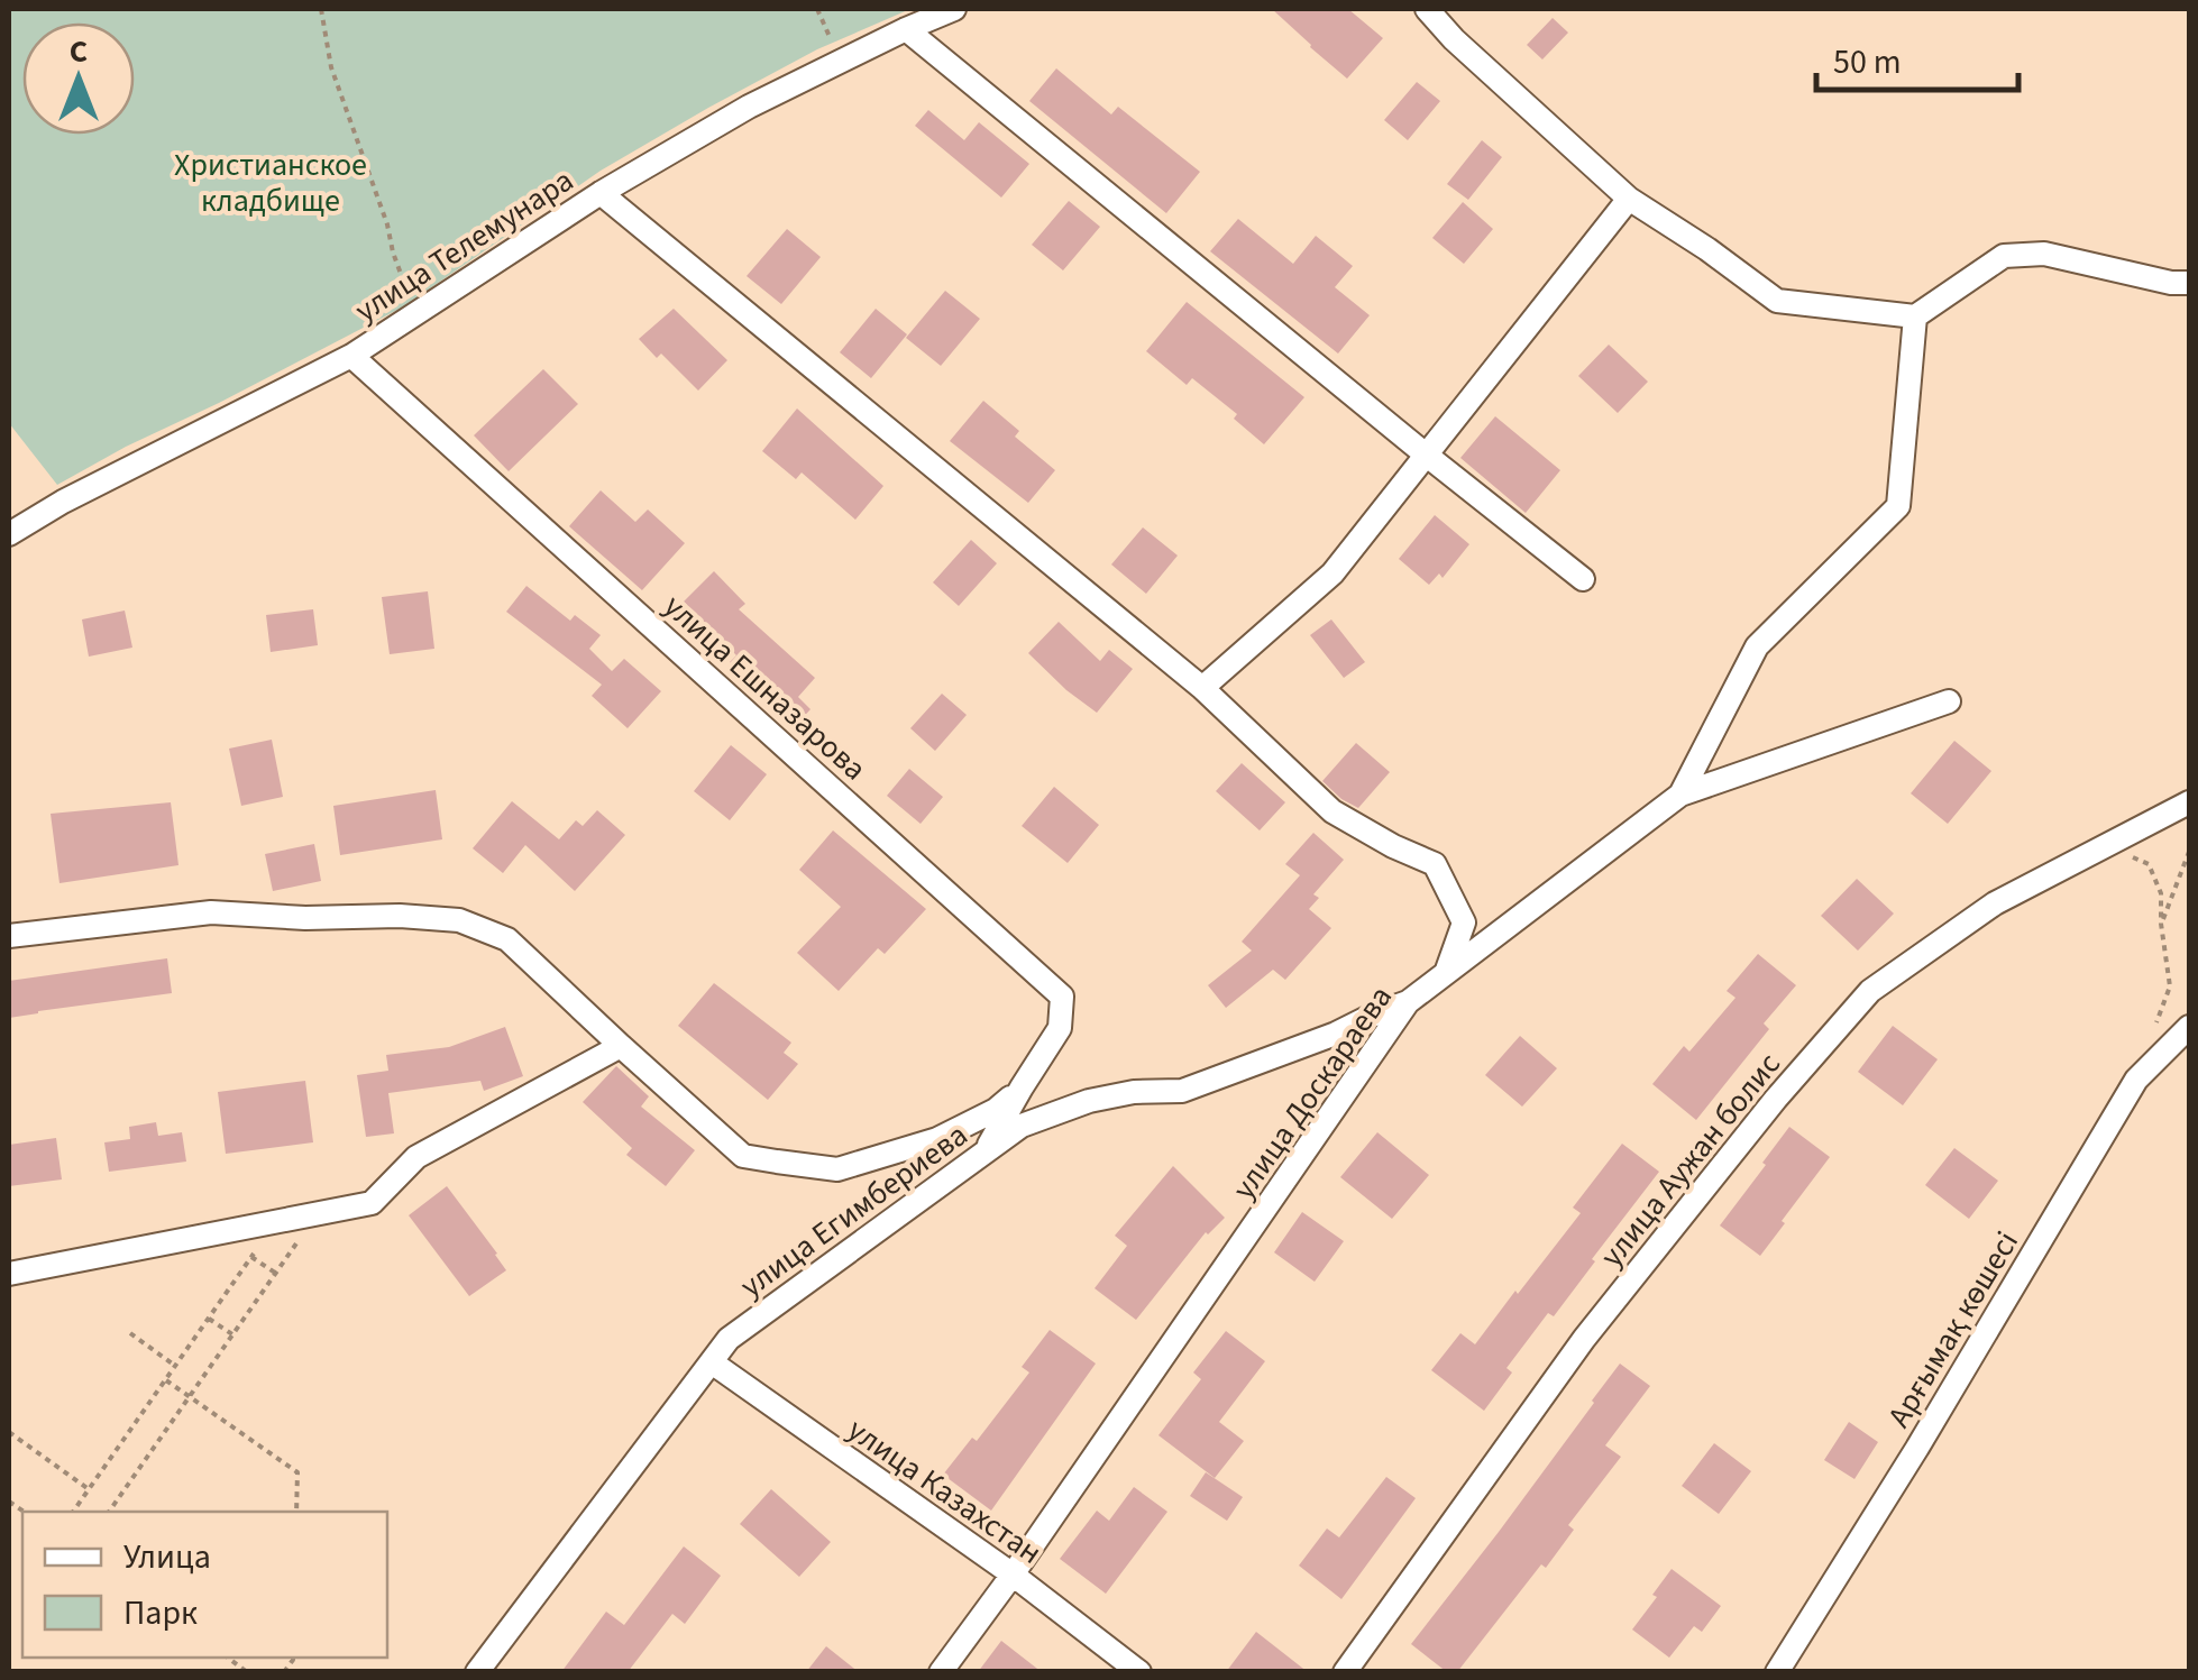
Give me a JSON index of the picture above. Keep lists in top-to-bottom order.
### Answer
{
  "streets": {
    "street": [
      "улица Телемунара",
      "улица Ешназарова",
      "улица Доскараева",
      "улица Аужан болис",
      "улица Егимбериева",
      "Арғымақ көшесі",
      "улица Казахстан"
    ]
  },
  "crossings": [
    ["улица Телемунара", "улица Ешназарова"],
    ["улица Ешназарова", "улица Егимбериева"],
    ["улица Доскараева", "улица Егимбериева"],
    ["улица Доскараева", "улица Казахстан"],
    ["улица Егимбериева", "улица Казахстан"]
  ],
  "parks": ["Христианское кладбище"],
  "legend": ["Улица", "Парк"],
  "scale_bar": "50 m",
  "north": "top"
}
